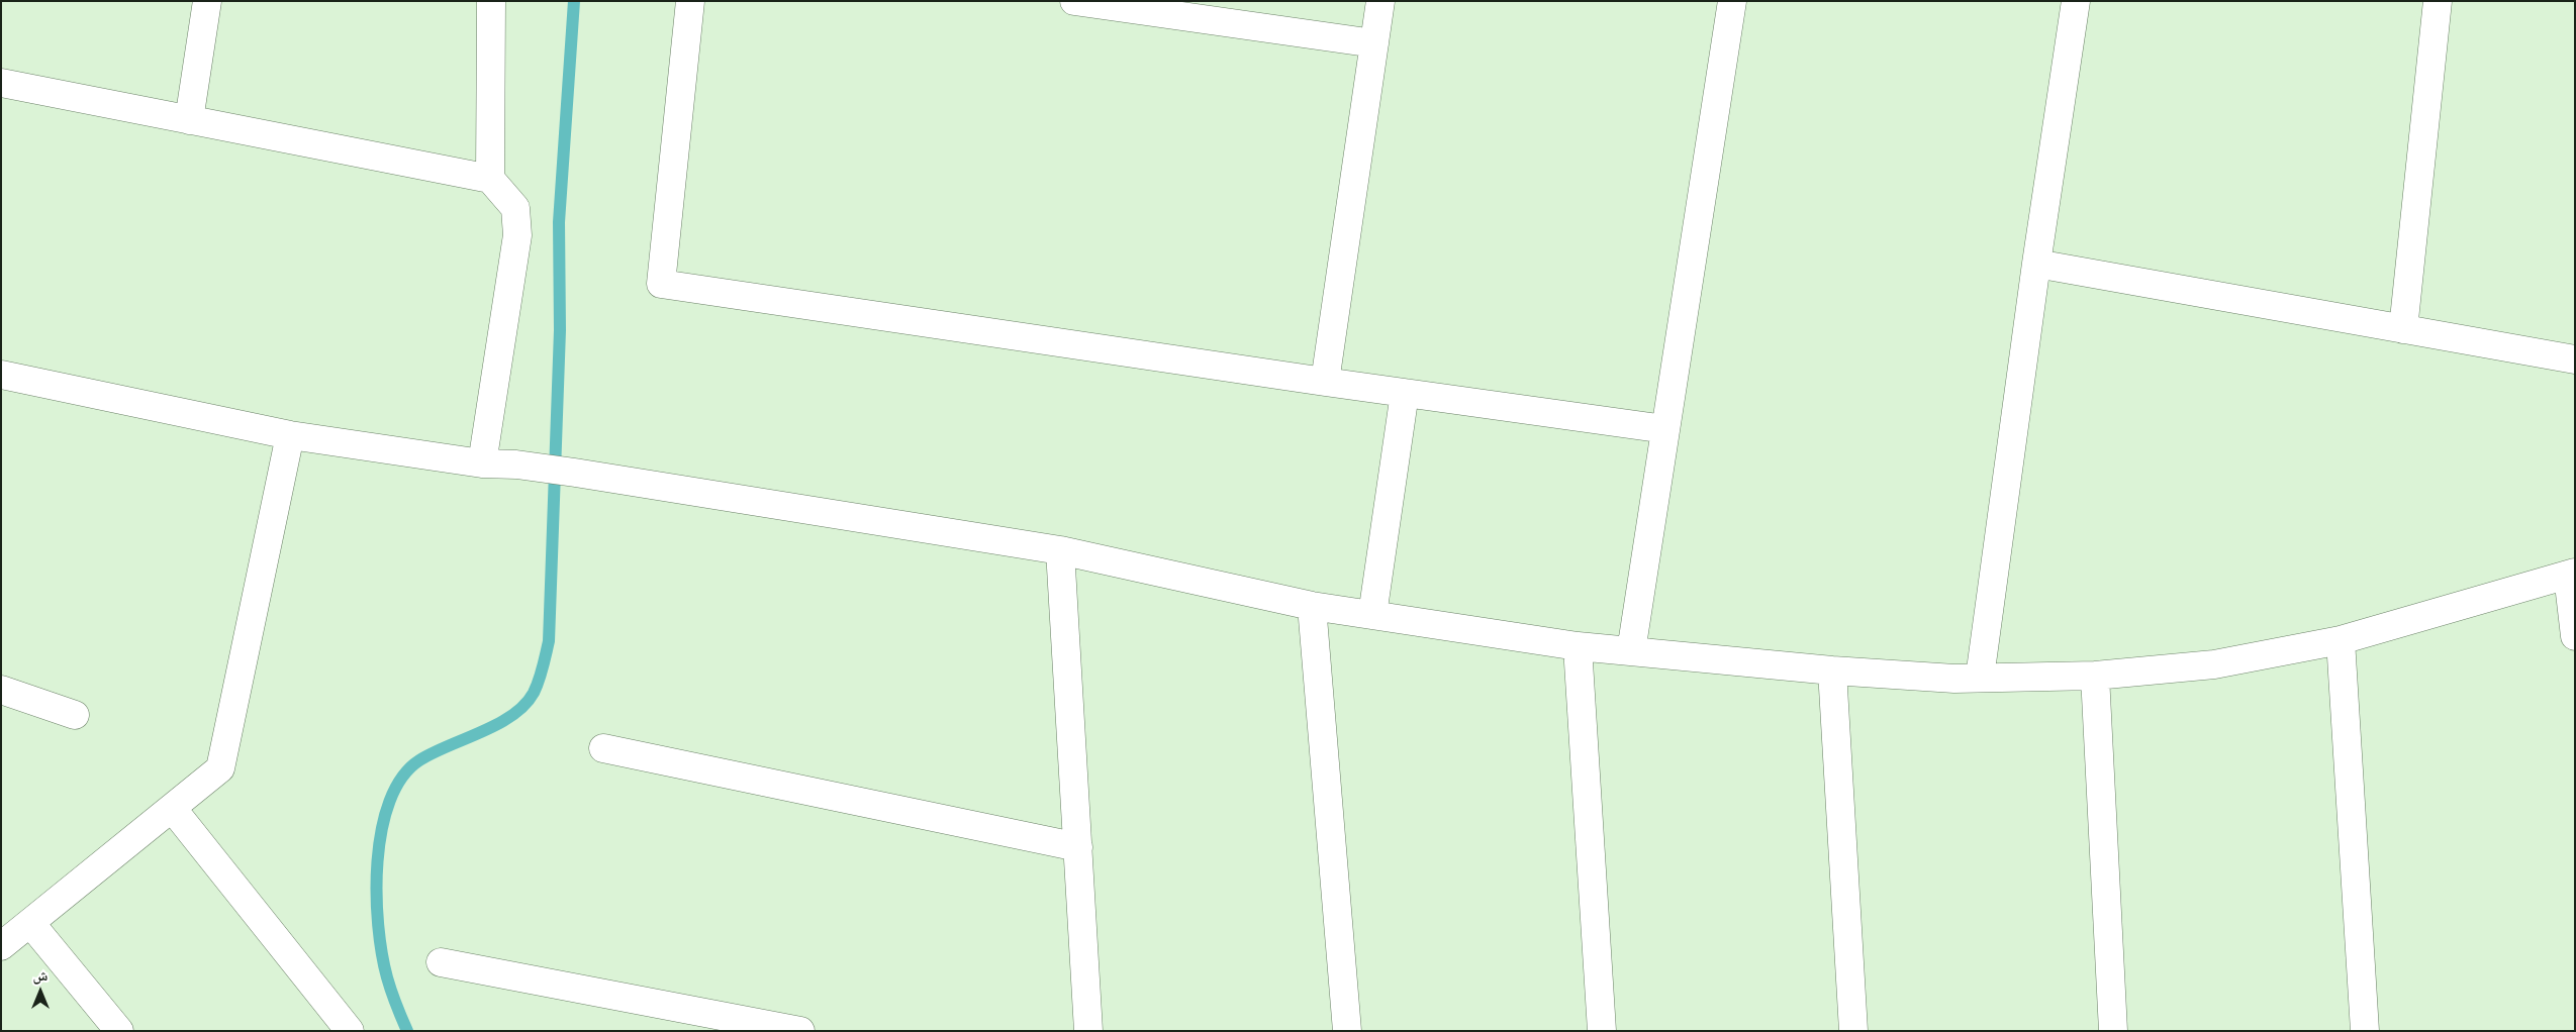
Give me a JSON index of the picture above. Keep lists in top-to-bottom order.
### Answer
{
  "north": "top"
}
